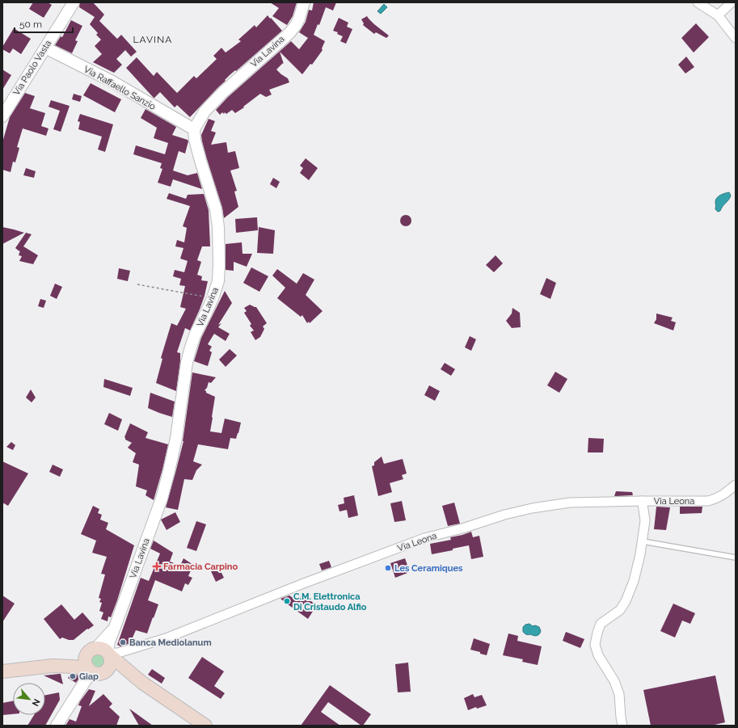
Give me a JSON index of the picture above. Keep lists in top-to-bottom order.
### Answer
{
  "streets": {
    "street": [
      "Via Lavina",
      "Via Paolo Vasta",
      "Via Raffaello Sanzio",
      "Via Leona"
    ]
  },
  "crossings": [
    ["Via Lavina", "Via Raffaello Sanzio"],
    ["Via Lavina", "Via Leona"],
    ["Via Paolo Vasta", "Via Raffaello Sanzio"]
  ],
  "districts": ["LAVINA"],
  "places": {
    "health": ["Farmacia Carpino"],
    "other": [
      "Les Ceramiques",
      "C.M. Elettronica Di Cristaudo Alfio",
      "Banca Mediolanum",
      "Giap"
    ]
  },
  "scale_bar": "50 m",
  "north": "bottom right"
}
